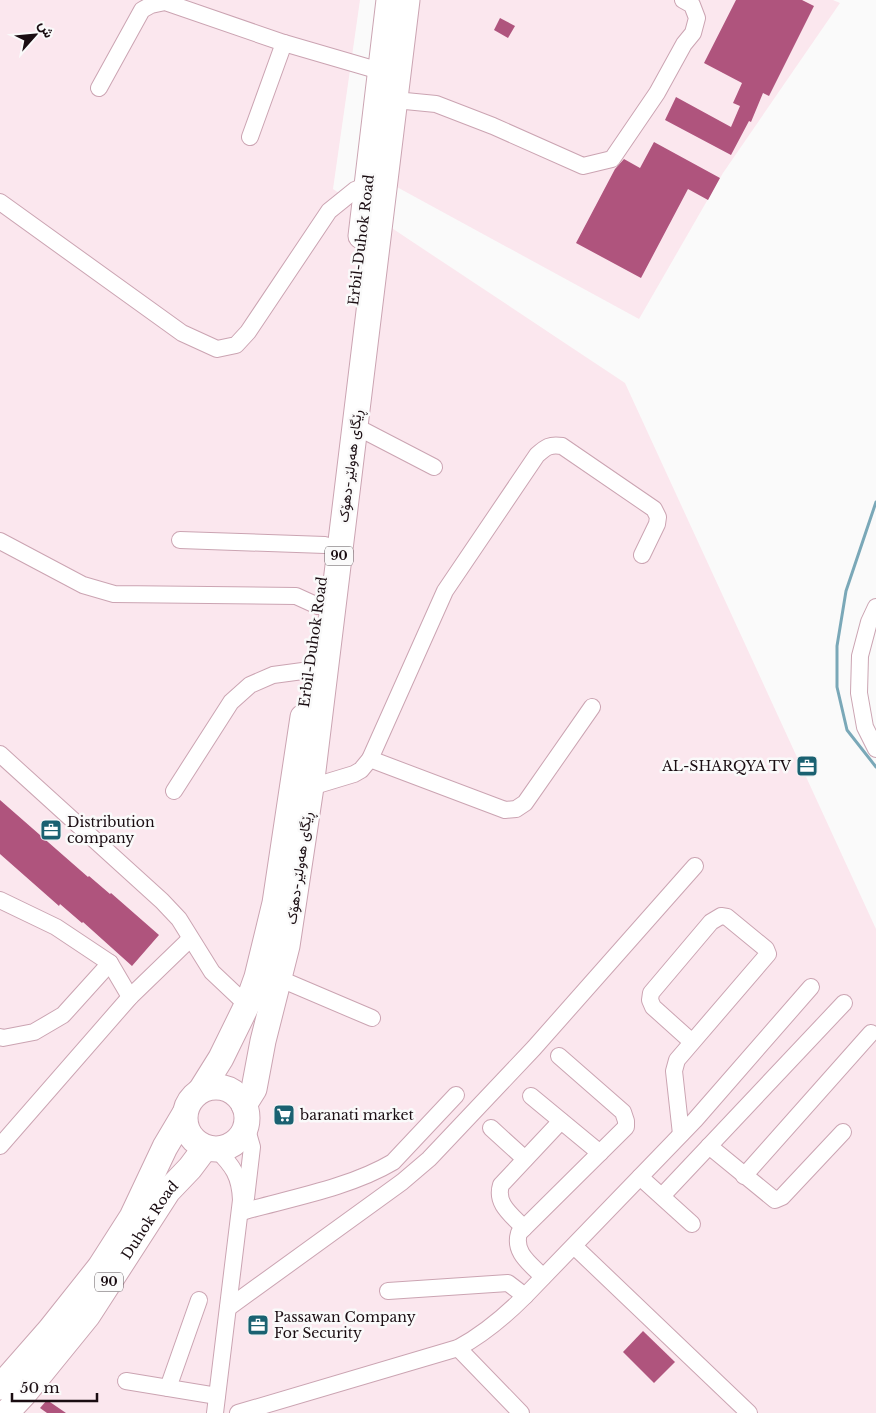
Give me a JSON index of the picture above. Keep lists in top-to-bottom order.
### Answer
{
  "streets": {
    "highway": [
      "Erbil-Duhok Road",
      "ڕێگای هەولێر-دهۆک",
      "90",
      "Duhok Road"
    ]
  },
  "crossings": [
    ["Erbil-Duhok Road", "ڕێگای هەولێر-دهۆک"],
    ["Erbil-Duhok Road", "90"],
    ["Erbil-Duhok Road", "Duhok Road"],
    ["ڕێگای هەولێر-دهۆک", "90"],
    ["ڕێگای هەولێر-دهۆک", "Duhok Road"],
    ["90", "Duhok Road"]
  ],
  "places": {
    "office": ["AL-SHARQYA TV", "Distribution company", "Passawan Company For Security"],
    "supermarket": ["baranati market"]
  },
  "scale_bar": "50 m",
  "north": "top right"
}
